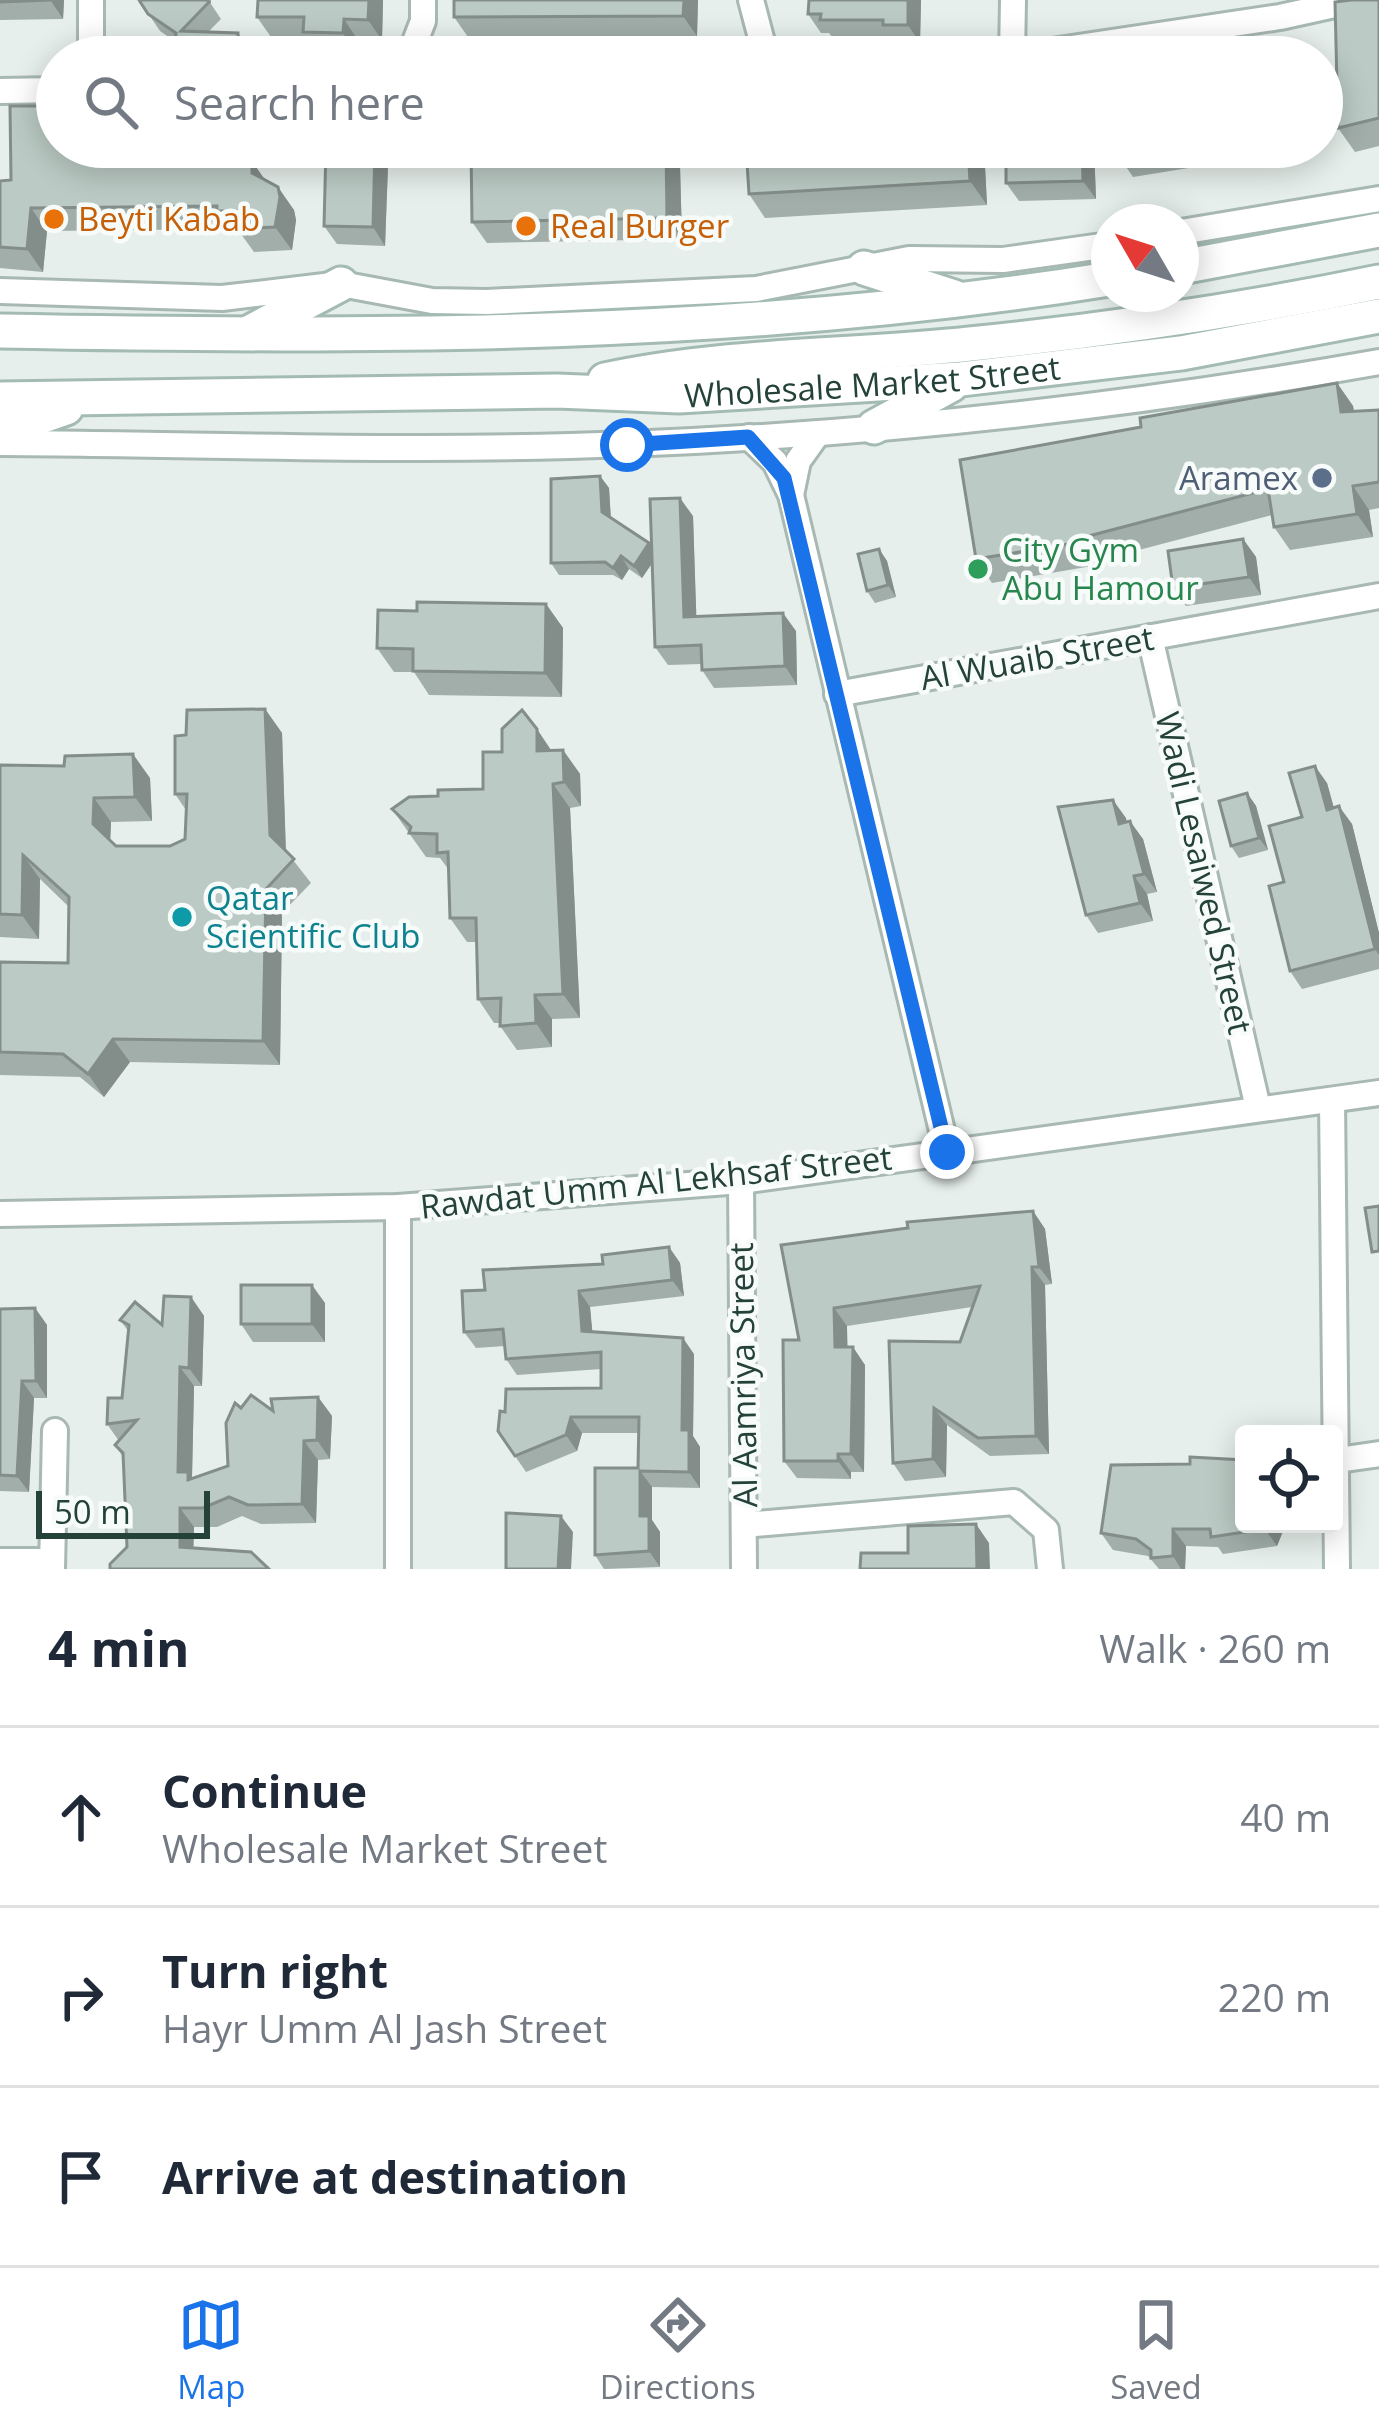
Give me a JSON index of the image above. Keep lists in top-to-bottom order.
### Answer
{
  "streets": {
    "main road": ["Wholesale Market Street"],
    "street": [
      "Al Wuaib Street",
      "Wadi Lesaiwed Street",
      "Rawdat Umm Al Lekhsaf Street",
      "Al Aamriya Street"
    ]
  },
  "crossings": [
    ["Al Wuaib Street", "Wadi Lesaiwed Street"],
    ["Wadi Lesaiwed Street", "Rawdat Umm Al Lekhsaf Street"],
    ["Rawdat Umm Al Lekhsaf Street", "Al Aamriya Street"]
  ],
  "places": [
    "Beyti Kabab",
    "Real Burger",
    "Aramex",
    "City Gym Abu Hamour",
    "Qatar Scientific Club"
  ],
  "scale_bar": "50 m",
  "north": "top left",
  "page": {
    "search": "Search here",
    "scale": "50 m",
    "heading": ["4 min", "Walk · 260 m"],
    "list": [
      ["Continue", "Wholesale Market Street", "40 m"],
      ["Turn right", "Hayr Umm Al Jash Street", "220 m"],
      "Arrive at destination"
    ],
    "nav": ["Map", "Directions", "Saved"]
  }
}
